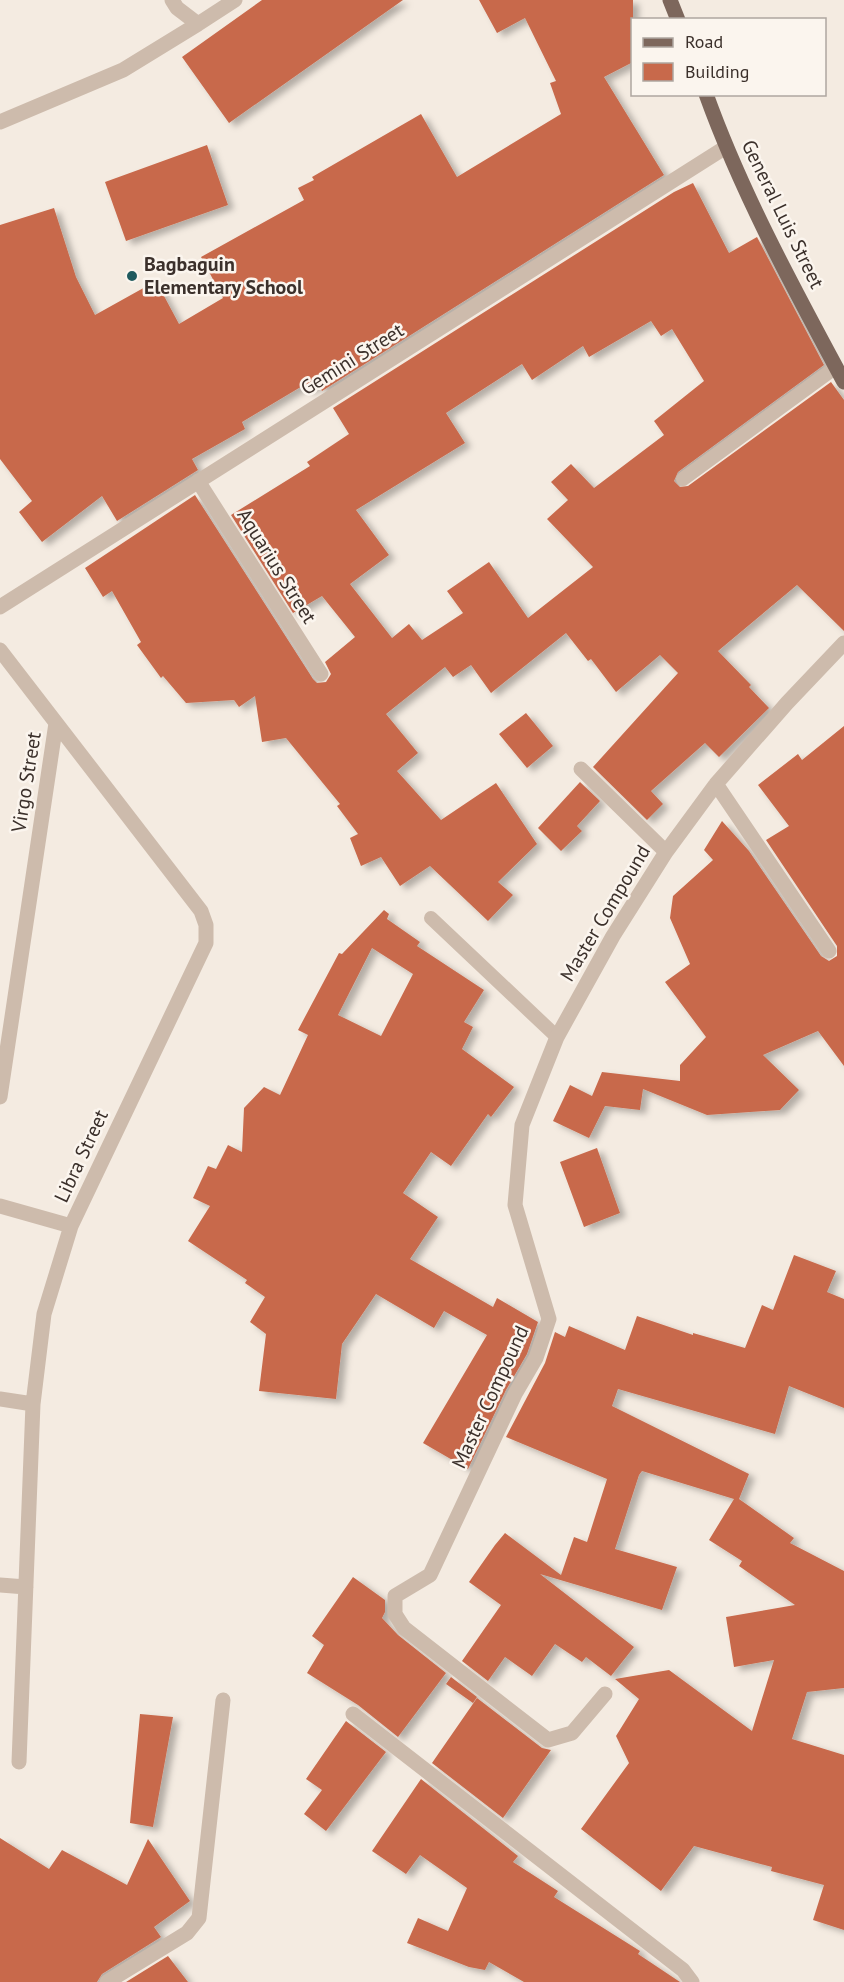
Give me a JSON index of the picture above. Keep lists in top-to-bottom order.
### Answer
{
  "streets": {
    "main road": ["General Luis Street"],
    "street": [
      "Gemini Street",
      "Aquarius Street",
      "Virgo Street",
      "Master Compound",
      "Libra Street"
    ]
  },
  "crossings": [
    ["General Luis Street", "Gemini Street"],
    ["Gemini Street", "Aquarius Street"],
    ["Virgo Street", "Libra Street"]
  ],
  "places": ["Bagbaguin Elementary School"],
  "legend": ["Road", "Building"]
}
